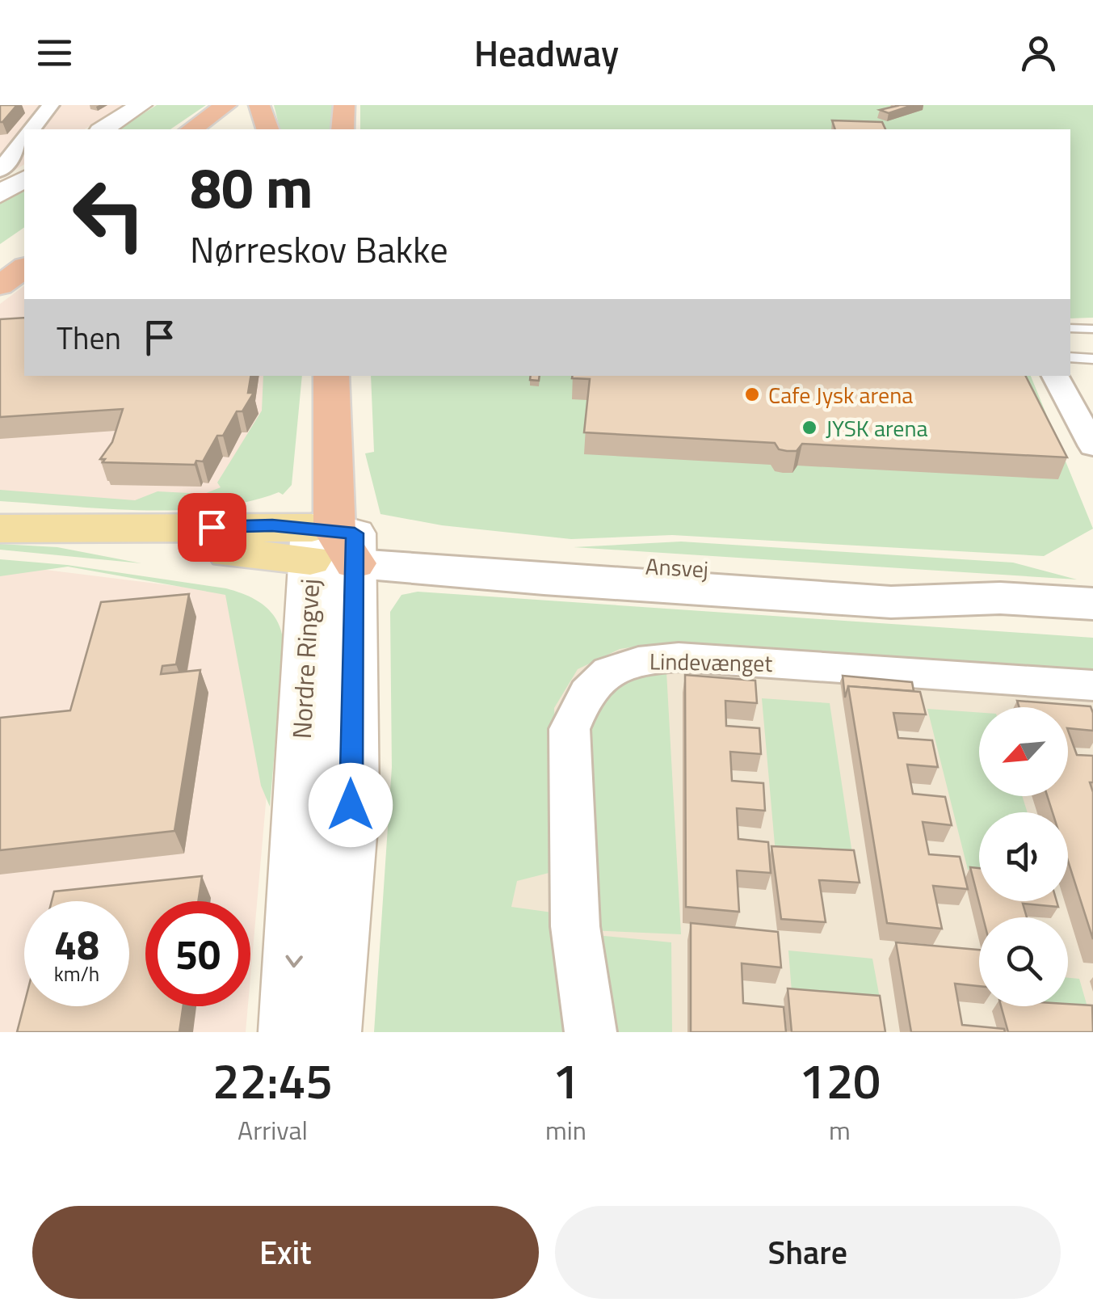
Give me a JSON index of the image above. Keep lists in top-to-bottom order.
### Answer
{
  "streets": {
    "street": ["Ansvej", "Lindevænget"]
  },
  "places": ["Cafe Jysk arena", "JYSK arena"],
  "north": "bottom left",
  "page": {
    "header": "Headway",
    "turn": ["80 m", "Nørreskov Bakke"],
    "then": "Then",
    "speed": "48 km/h",
    "limit": "50",
    "eta": [
      "22:45",
      "Arrival",
      "1",
      "min",
      "120",
      "m"
    ],
    "buttons": ["Exit", "Share"]
  }
}
